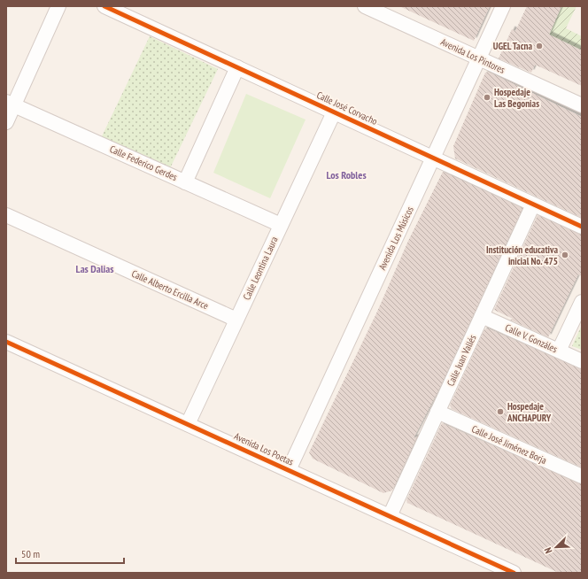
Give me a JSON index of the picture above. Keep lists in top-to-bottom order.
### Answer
{
  "streets": {
    "street": [
      "Avenida Los Pintores",
      "Calle José Corvacho",
      "Calle Federico Gerdes",
      "Avenida Los Músicos",
      "Calle Leontina Laura",
      "Calle Alberto Ercilla Arce",
      "Calle V. Gonzáles",
      "Calle Juan Vallés",
      "Calle José Jiménez Borja",
      "Avenida Los Poetas"
    ]
  },
  "crossings": [
    ["Avenida Los Pintores", "Avenida Los Músicos"],
    ["Calle José Corvacho", "Avenida Los Músicos"],
    ["Calle José Corvacho", "Calle Leontina Laura"],
    ["Calle José Corvacho", "Calle Juan Vallés"],
    ["Calle Federico Gerdes", "Calle Leontina Laura"],
    ["Avenida Los Músicos", "Avenida Los Poetas"],
    ["Calle Leontina Laura", "Calle Alberto Ercilla Arce"],
    ["Calle Leontina Laura", "Avenida Los Poetas"],
    ["Calle V. Gonzáles", "Calle Juan Vallés"],
    ["Calle Juan Vallés", "Calle José Jiménez Borja"],
    ["Calle Juan Vallés", "Avenida Los Poetas"]
  ],
  "districts": ["Los Robles", "Las Dalias"],
  "places": [
    "UGEL Tacna",
    "Hospedaje Las Begonias",
    "Institución educativa inicial No. 475",
    "Hospedaje ANCHAPURY"
  ],
  "scale_bar": "50 m",
  "north": "bottom left"
}
